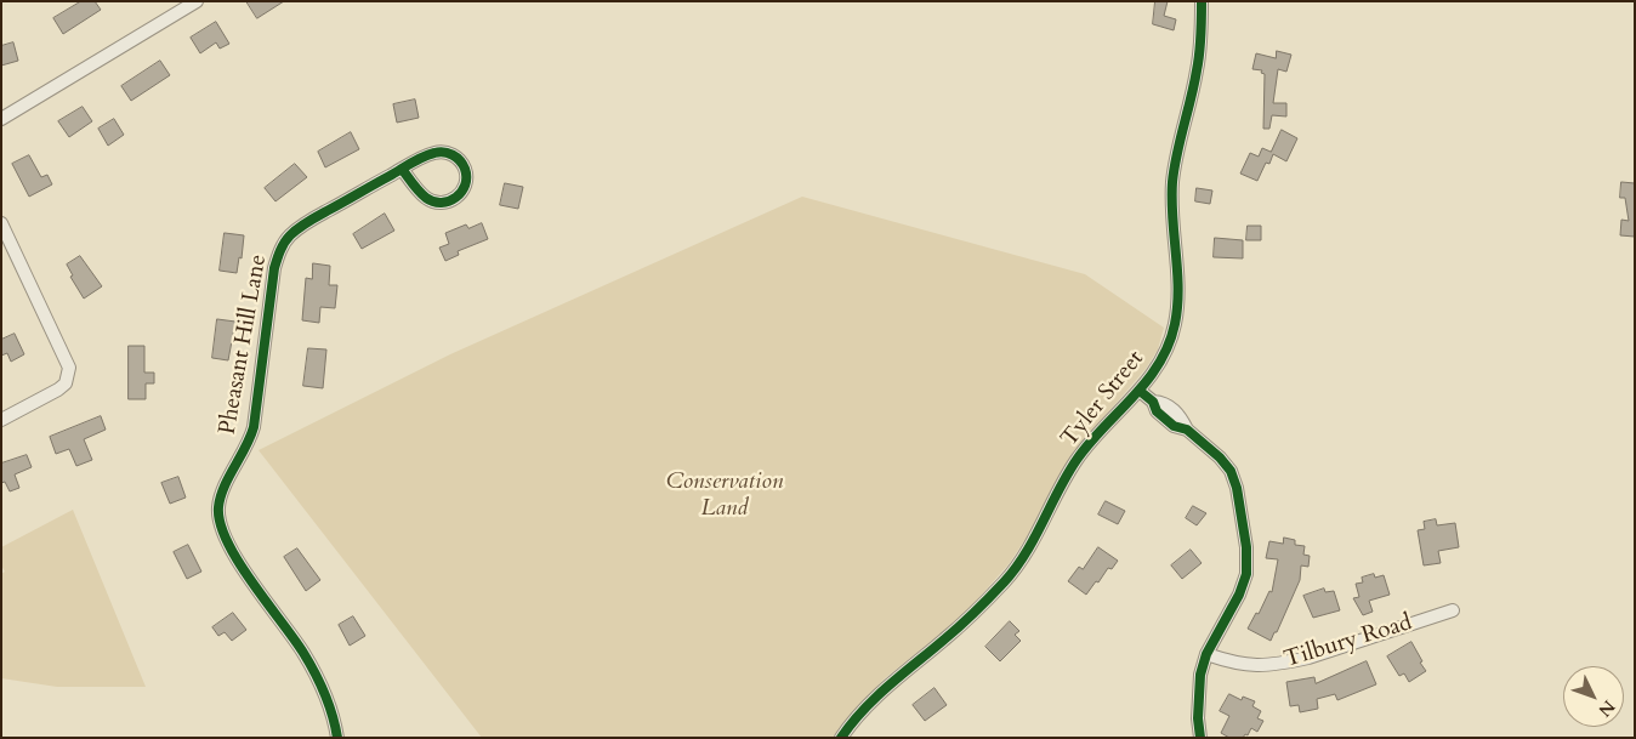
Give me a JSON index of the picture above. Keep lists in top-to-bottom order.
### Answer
{
  "streets": {
    "street": ["Pheasant Hill Lane", "Tyler Street", "Tilbury Road"]
  },
  "parks": ["Conservation Land"],
  "north": "bottom right"
}
